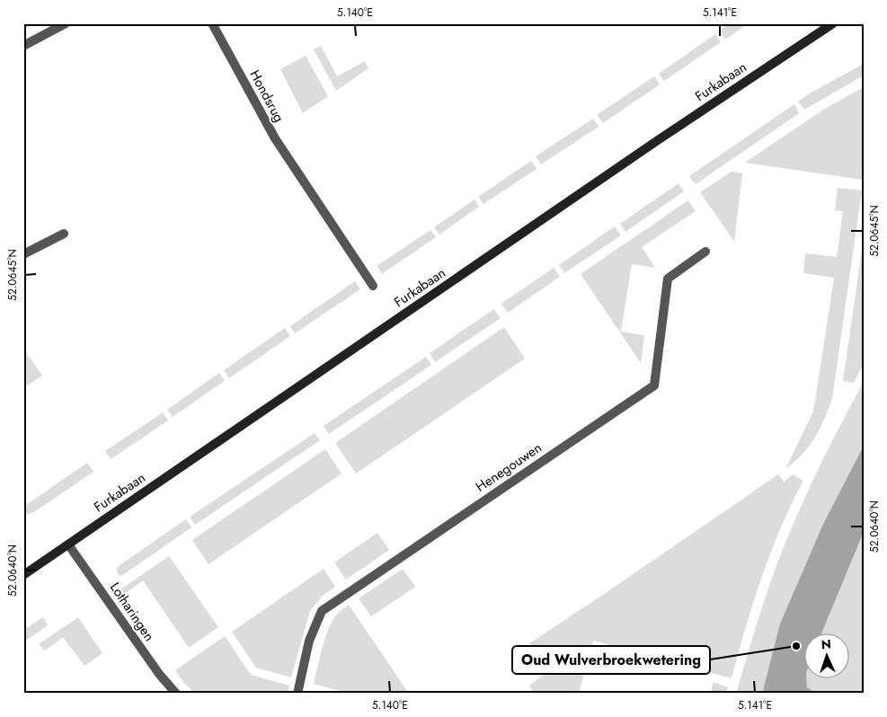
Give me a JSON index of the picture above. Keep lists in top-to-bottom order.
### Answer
{
  "streets": {
    "street": [
      "Furkabaan",
      "Hondsrug",
      "Henegouwen",
      "Lotharingen"
    ]
  },
  "crossings": [
    ["Furkabaan", "Lotharingen"]
  ],
  "places": ["Oud Wulverbroekwetering"],
  "north": "top",
  "coordinates": [
    "5.140°E",
    "5.141°E",
    "52.0645°N",
    "52.0640°N"
  ]
}
